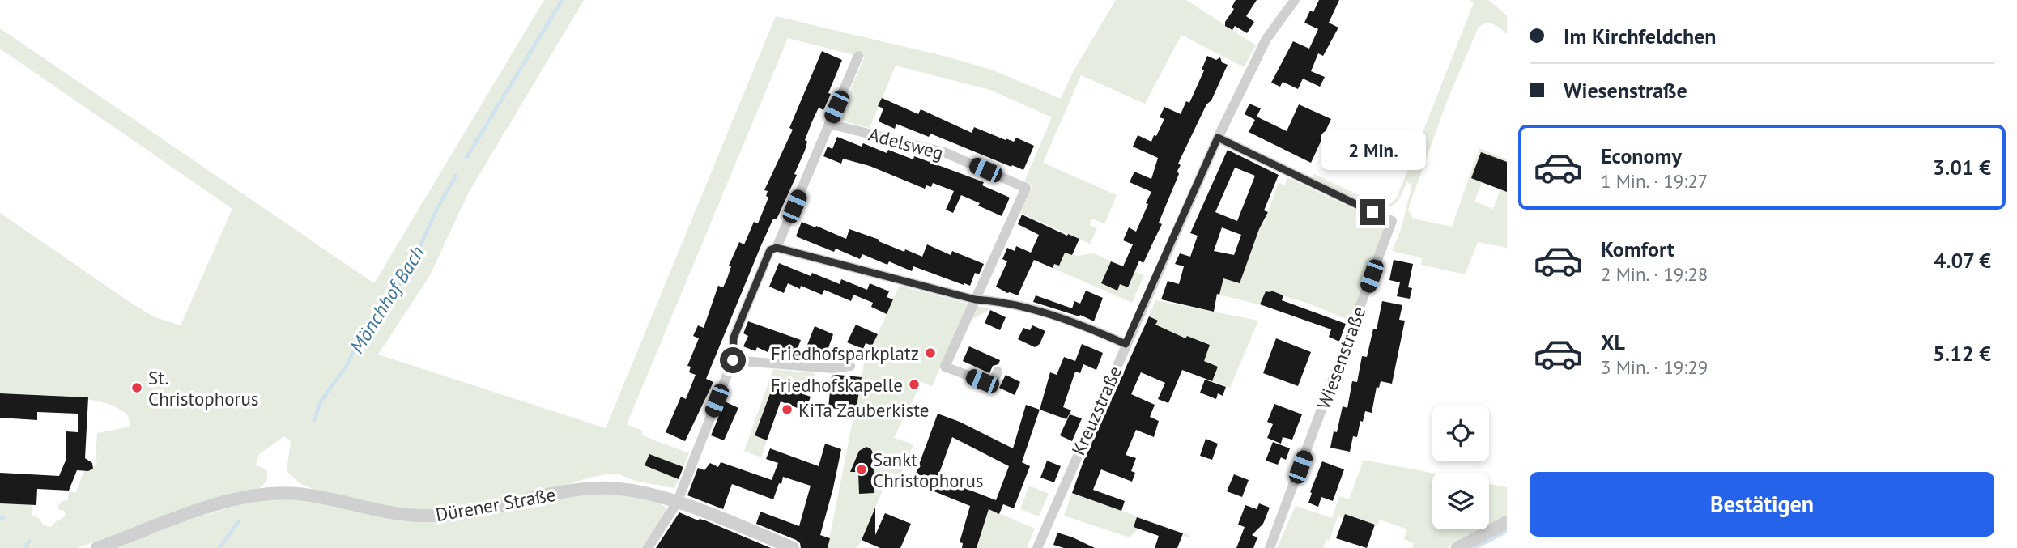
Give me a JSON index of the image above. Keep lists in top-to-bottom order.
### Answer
{
  "streets": {
    "street": [
      "Adelsweg",
      "Wiesenstraße",
      "Kreuzstraße",
      "Dürener Straße"
    ]
  },
  "crossings": [
    ["Wiesenstraße", "Kreuzstraße"]
  ],
  "water": ["Mönchhof Bach"],
  "places": [
    "Friedhofsparkplatz",
    "Friedhofskapelle",
    "St. Christophorus",
    "KiTa Zauberkiste",
    "Sankt Christophorus"
  ],
  "page": {
    "banner": ["Im Kirchfeldchen", "Wiesenstraße"],
    "list": [
      {
        "name": "Economy",
        "note": "1 Min. · 19:27",
        "value": "3.01 €"
      },
      {
        "name": "Komfort",
        "note": "2 Min. · 19:28",
        "value": "4.07 €"
      },
      {
        "name": "XL",
        "note": "3 Min. · 19:29",
        "value": "5.12 €"
      }
    ],
    "bubble": "2 Min.",
    "buttons": "Bestätigen"
  }
}
